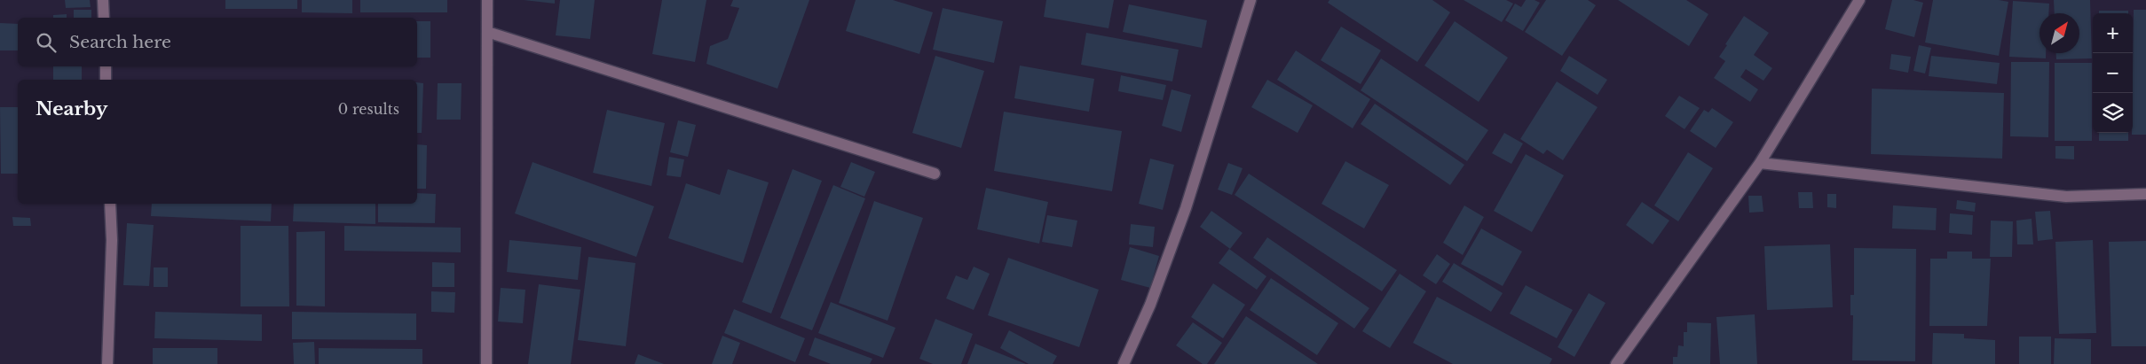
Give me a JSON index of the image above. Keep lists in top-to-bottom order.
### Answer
{
  "north": "top right",
  "page": {
    "map_buttons": ["+", "−"],
    "search": "Search here",
    "heading": ["Nearby", "0 results"]
  }
}
